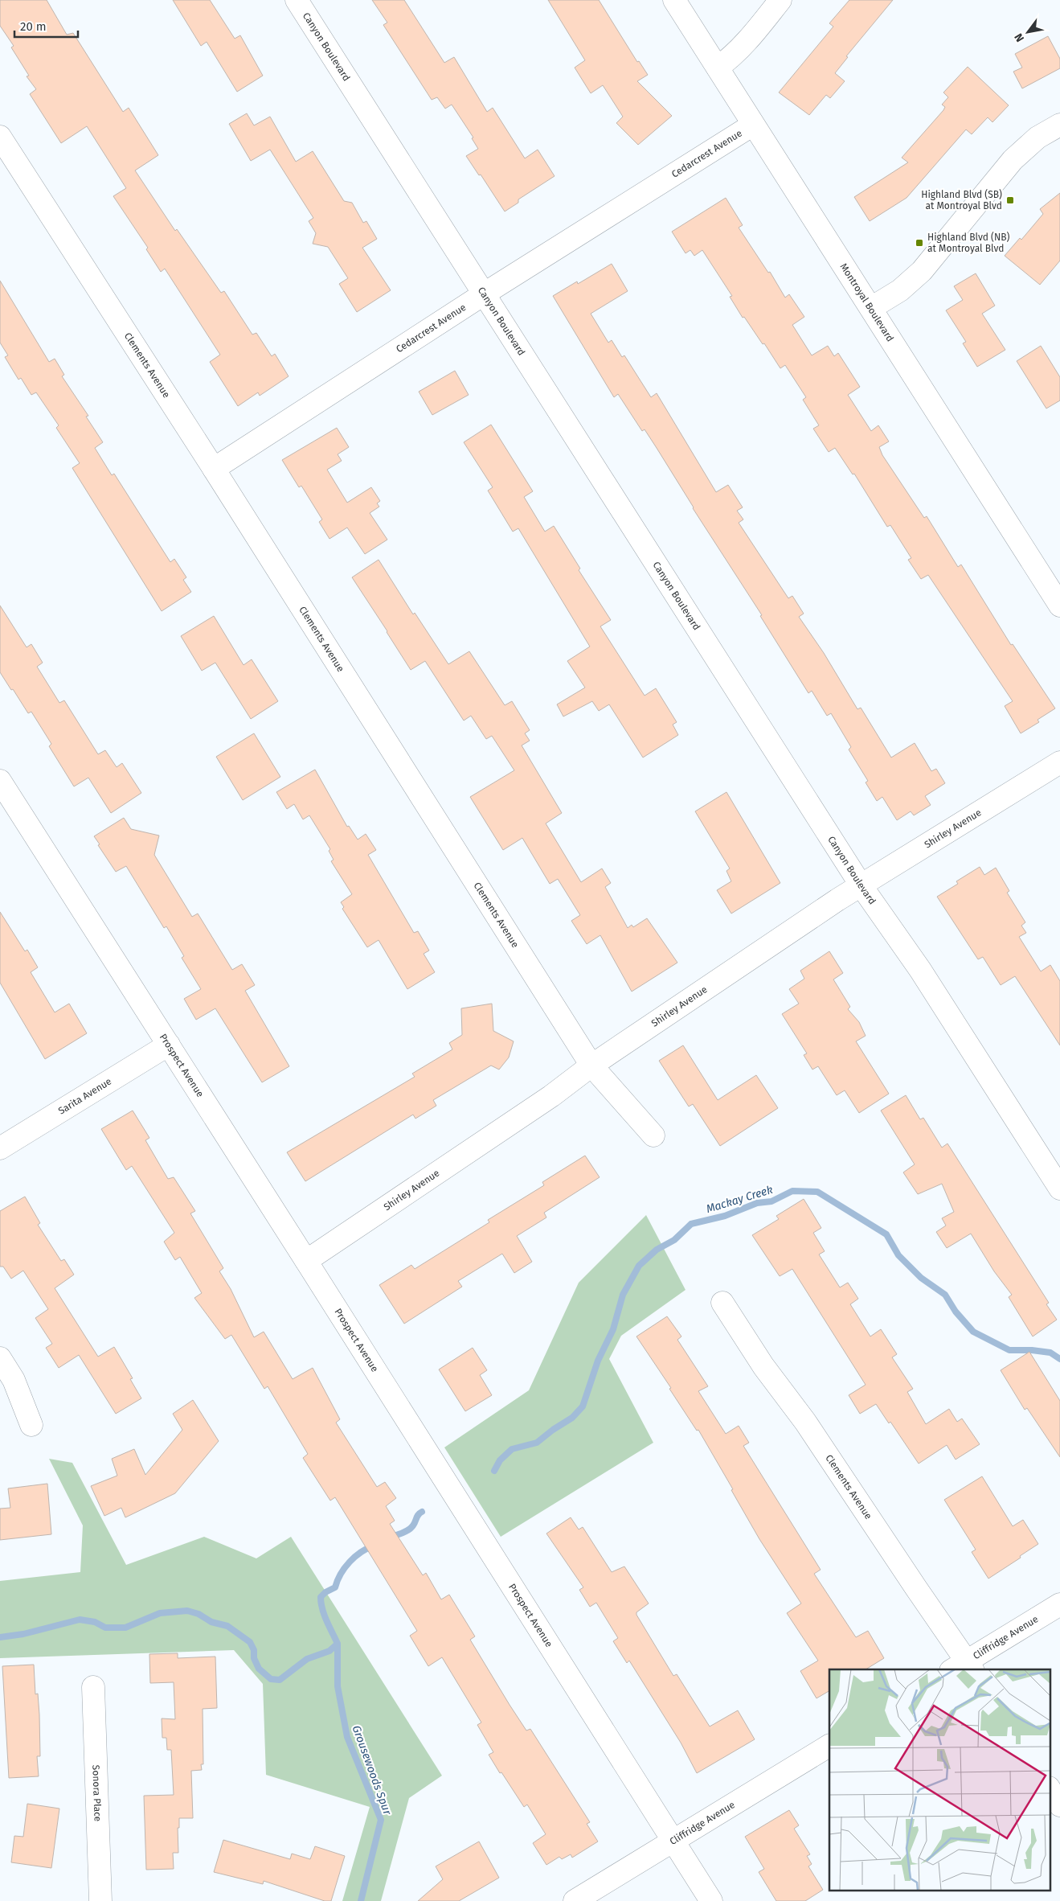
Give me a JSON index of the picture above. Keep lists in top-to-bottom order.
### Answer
{
  "streets": {
    "street": [
      "Canyon Boulevard",
      "Cedarcrest Avenue",
      "Montroyal Boulevard",
      "Clements Avenue",
      "Shirley Avenue",
      "Prospect Avenue",
      "Sarita Avenue",
      "Cliffridge Avenue",
      "Sonora Place"
    ]
  },
  "crossings": [
    ["Canyon Boulevard", "Cedarcrest Avenue"],
    ["Canyon Boulevard", "Shirley Avenue"],
    ["Cedarcrest Avenue", "Montroyal Boulevard"],
    ["Cedarcrest Avenue", "Clements Avenue"],
    ["Clements Avenue", "Shirley Avenue"],
    ["Clements Avenue", "Cliffridge Avenue"],
    ["Shirley Avenue", "Prospect Avenue"],
    ["Prospect Avenue", "Sarita Avenue"],
    ["Prospect Avenue", "Cliffridge Avenue"]
  ],
  "water": ["Mackay Creek", "Grousewoods Spur"],
  "places": {
    "transit": ["Highland Blvd (SB) at Montroyal Blvd", "Highland Blvd (NB) at Montroyal Blvd"]
  },
  "scale_bar": "20 m",
  "north": "bottom left"
}
